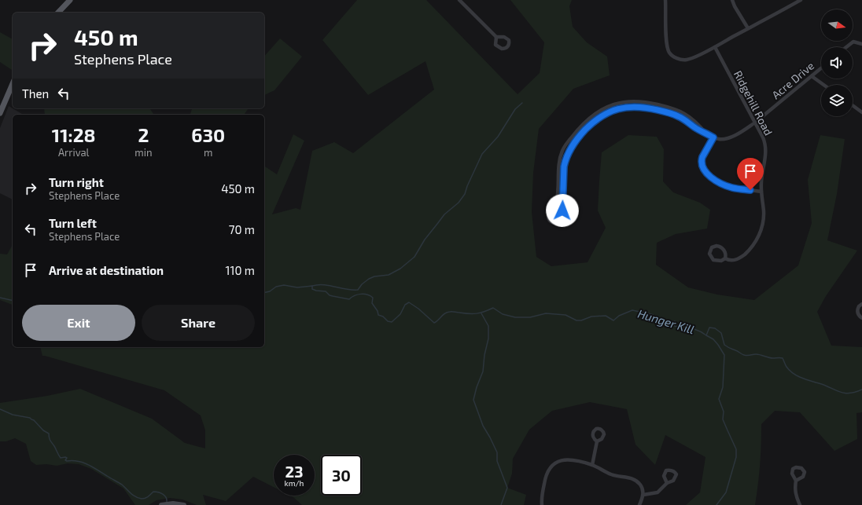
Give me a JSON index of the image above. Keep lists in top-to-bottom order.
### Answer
{
  "streets": {
    "street": ["Acre Drive", "Ridgehill Road"]
  },
  "crossings": [
    ["Acre Drive", "Ridgehill Road"]
  ],
  "water": ["Hunger Kill"],
  "north": "right",
  "page": {
    "turn": ["450 m", "Stephens Place"],
    "then": "Then",
    "eta": [
      "11:28",
      "Arrival",
      "2",
      "min",
      "630",
      "m"
    ],
    "list": [
      {
        "name": "Turn right",
        "note": "Stephens Place",
        "value": "450 m"
      },
      {
        "name": "Turn left",
        "note": "Stephens Place",
        "value": "70 m"
      },
      {
        "name": "Arrive at destination",
        "value": "110 m"
      }
    ],
    "buttons": ["Exit", "Share"],
    "speed": "23 km/h",
    "limit": "30"
  }
}
